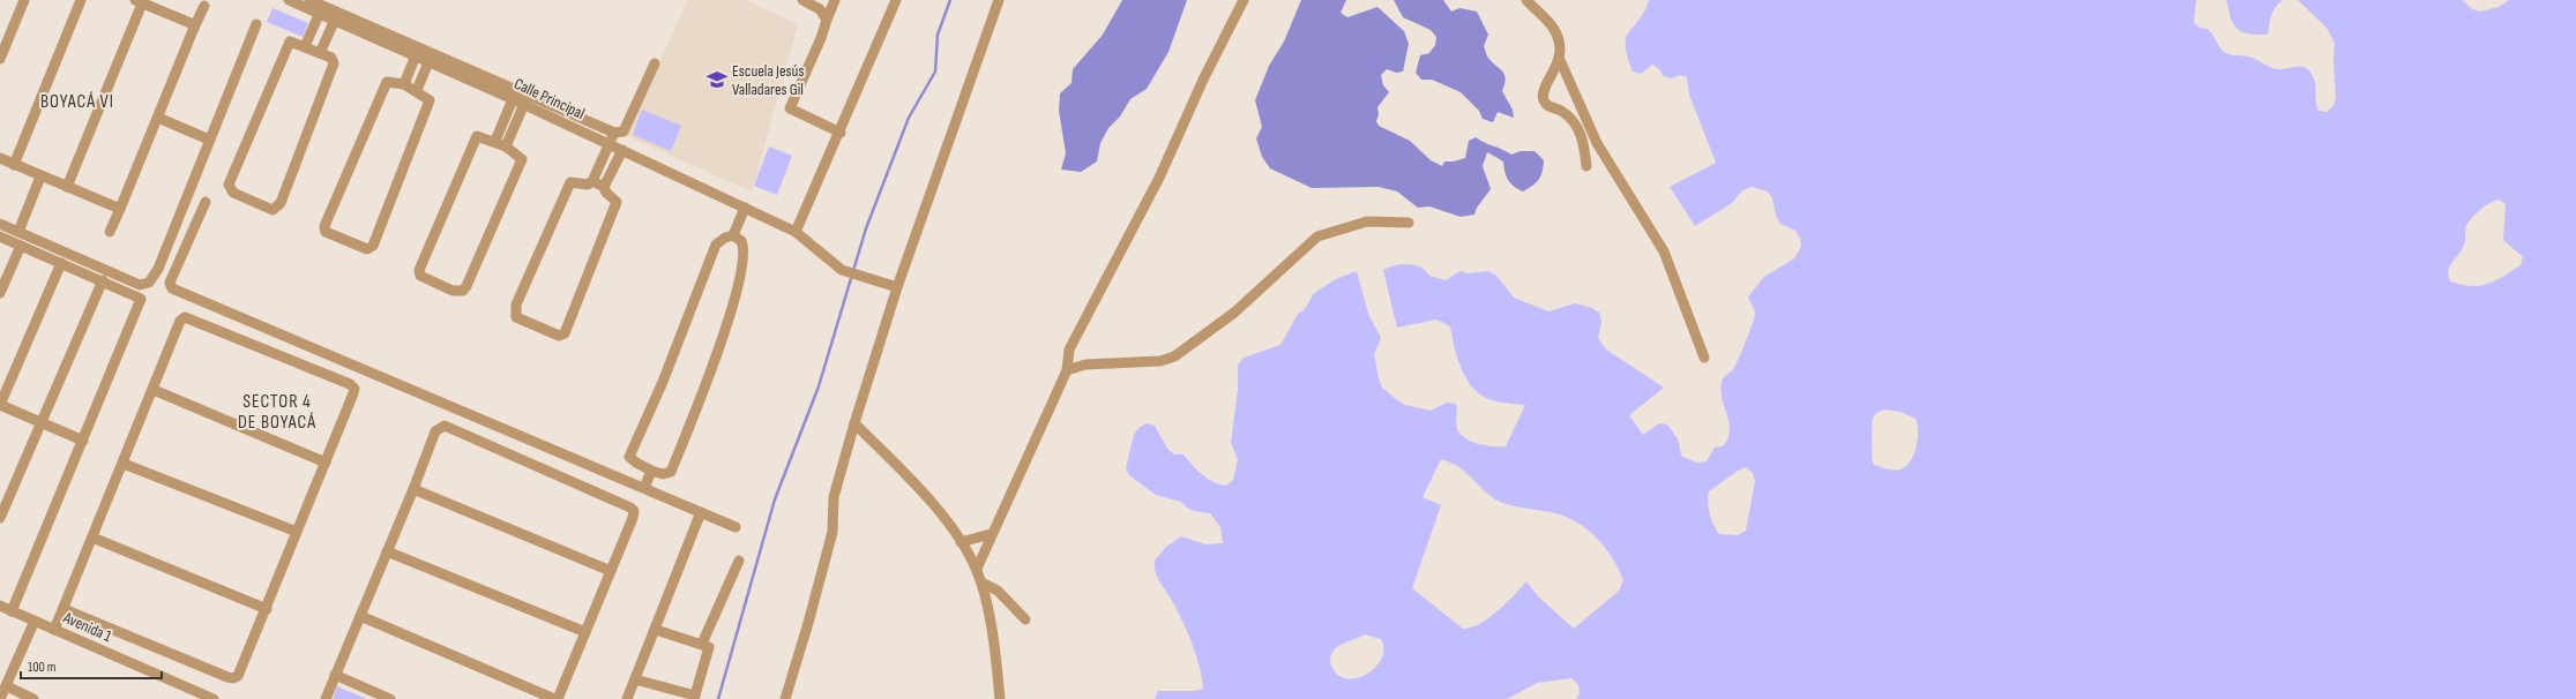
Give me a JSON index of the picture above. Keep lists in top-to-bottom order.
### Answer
{
  "streets": {
    "street": ["Calle Principal", "Avenida 1"]
  },
  "districts": ["BOYACÁ VI", "SECTOR 4 DE BOYACÁ"],
  "places": {
    "school or university": ["Escuela Jesús Valladares Gil"]
  },
  "scale_bar": "100 m"
}
